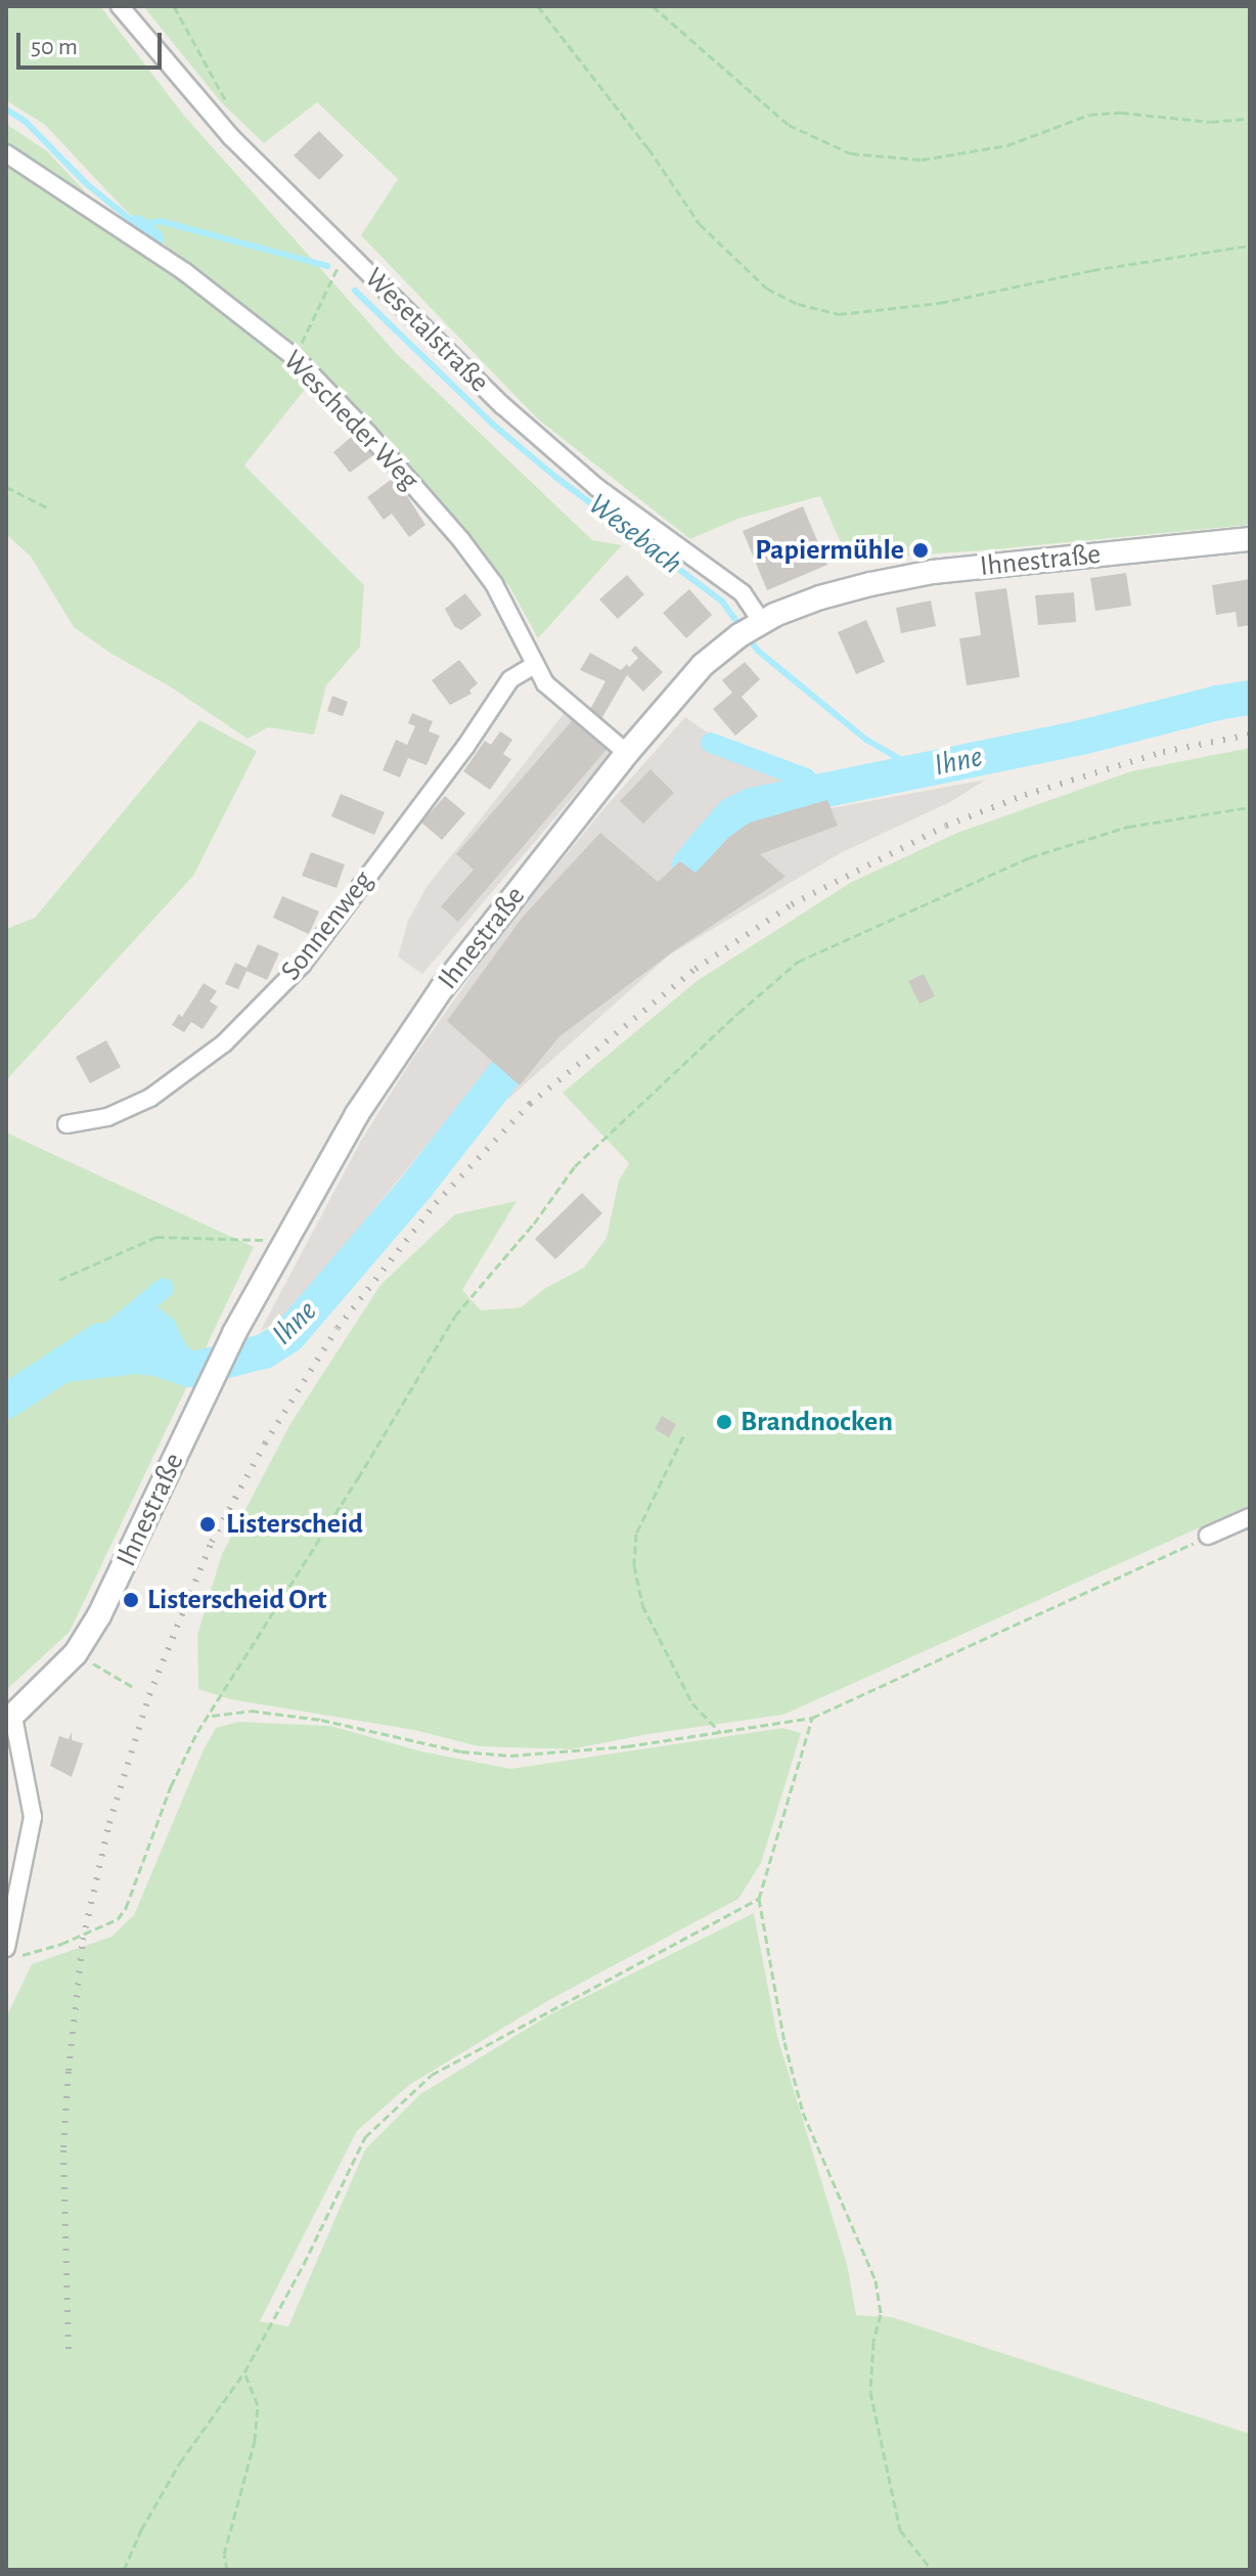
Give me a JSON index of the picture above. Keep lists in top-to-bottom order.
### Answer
{
  "streets": {
    "main road": ["Ihnestraße"],
    "street": ["Wesetalstraße", "Wescheder Weg", "Sonnenweg"]
  },
  "crossings": [
    ["Wesetalstraße", "Ihnestraße"],
    ["Wescheder Weg", "Ihnestraße"],
    ["Wescheder Weg", "Sonnenweg"]
  ],
  "water": ["Wesebach", "Ihne"],
  "places": [
    "Papiermühle",
    "Brandnocken",
    "Listerscheid",
    "Listerscheid Ort"
  ],
  "scale_bar": "50 m"
}
